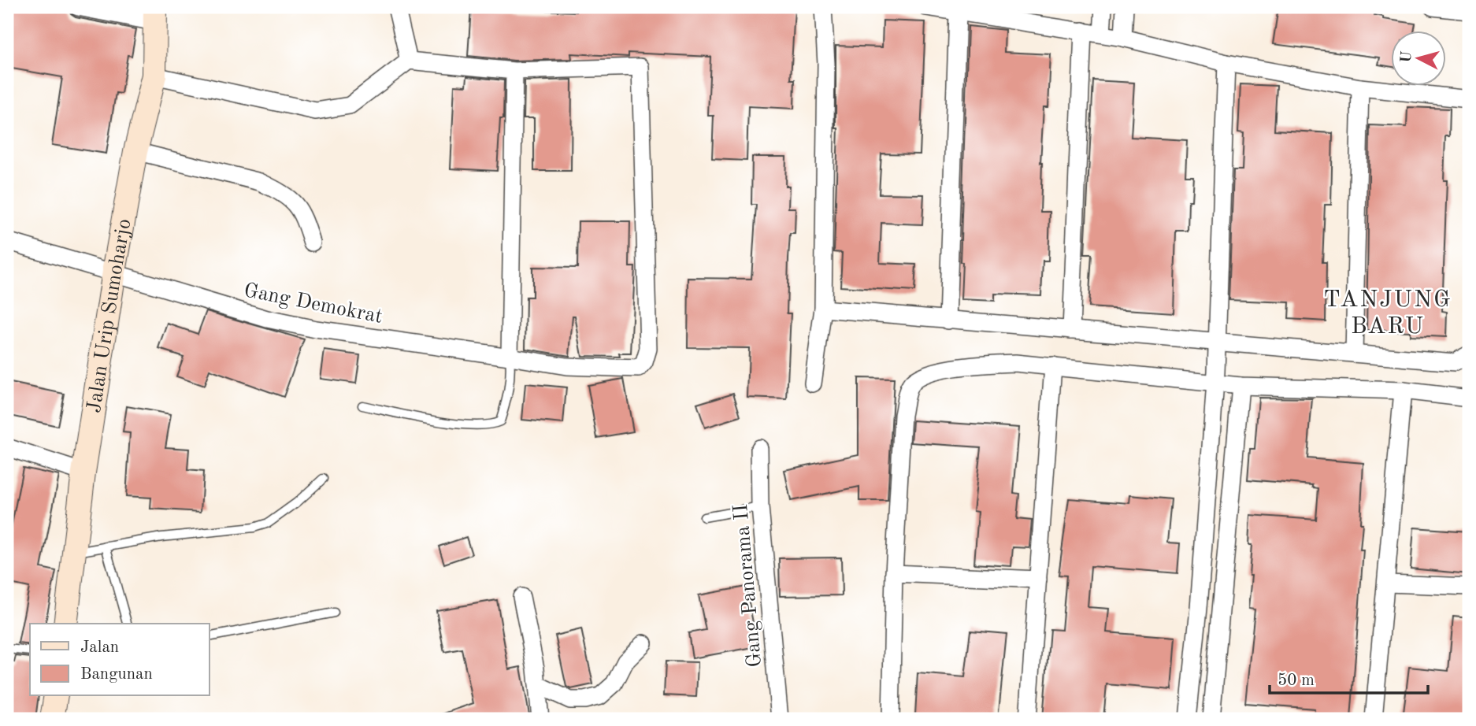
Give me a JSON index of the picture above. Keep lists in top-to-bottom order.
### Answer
{
  "streets": {
    "main road": ["Jalan Urip Sumoharjo"],
    "street": ["Gang Demokrat", "Gang Panorama II"]
  },
  "crossings": [
    ["Gang Demokrat", "Jalan Urip Sumoharjo"]
  ],
  "districts": ["TANJUNG BARU"],
  "legend": ["Jalan", "Bangunan"],
  "scale_bar": "50 m",
  "north": "left"
}
